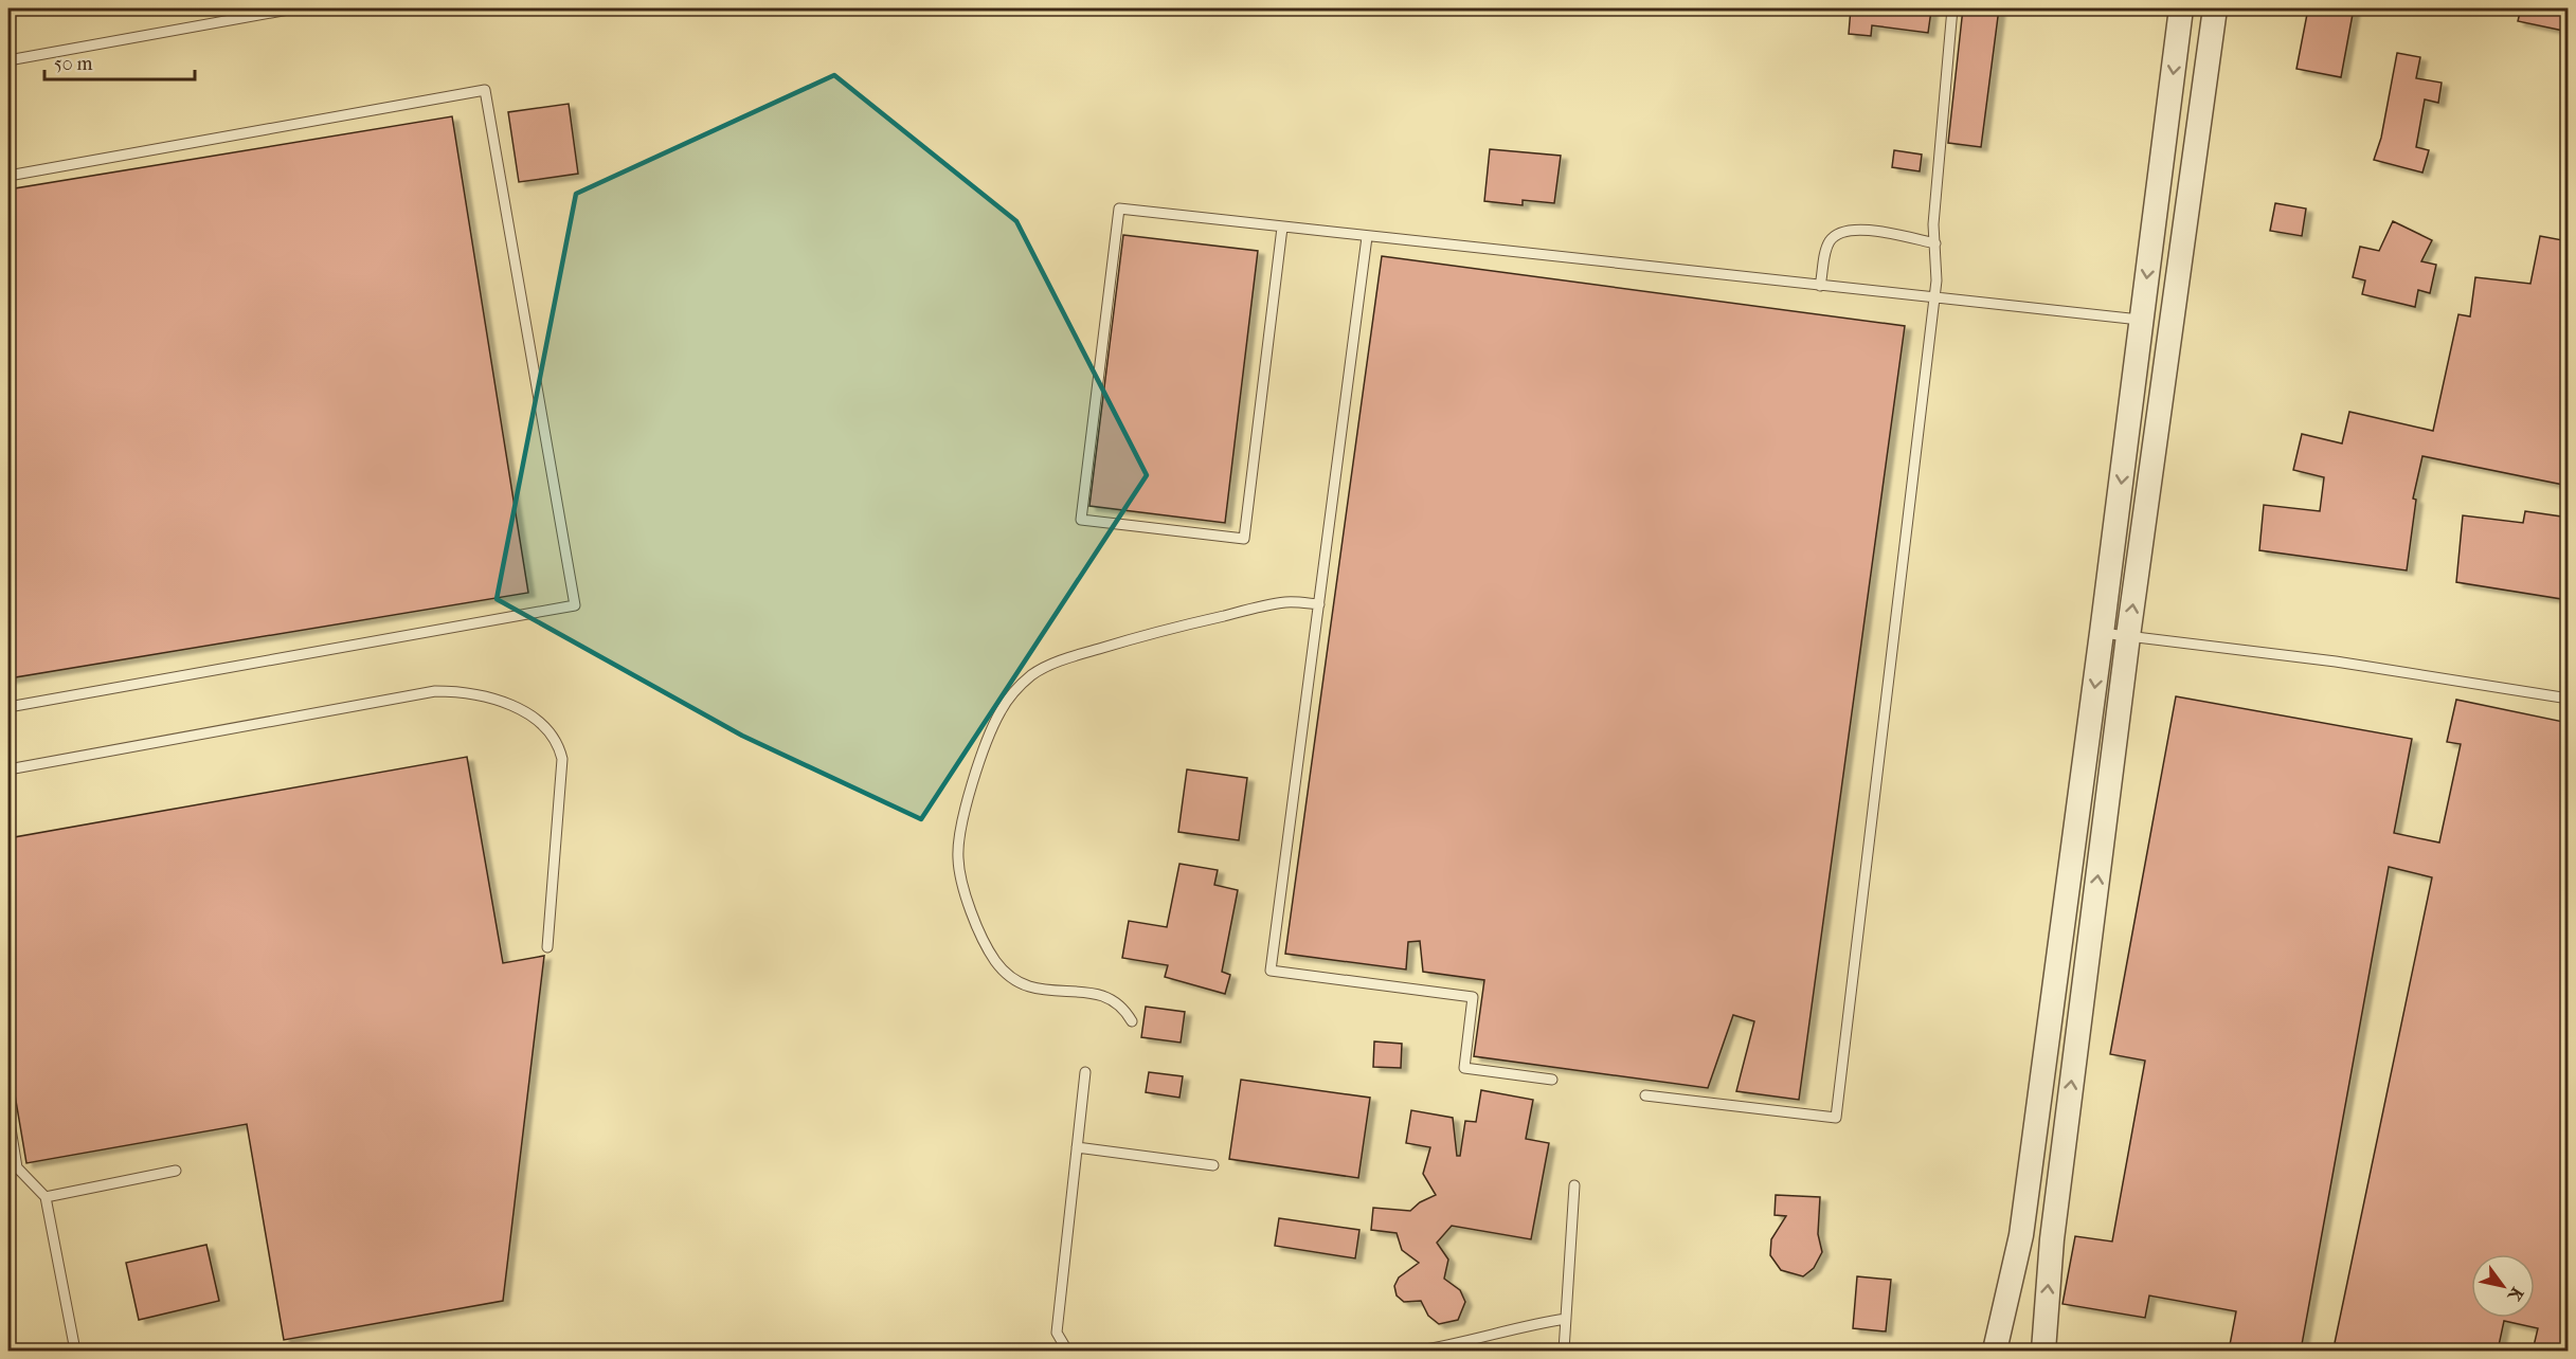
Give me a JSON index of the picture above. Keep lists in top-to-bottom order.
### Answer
{
  "scale_bar": "50 m",
  "north": "bottom right"
}
